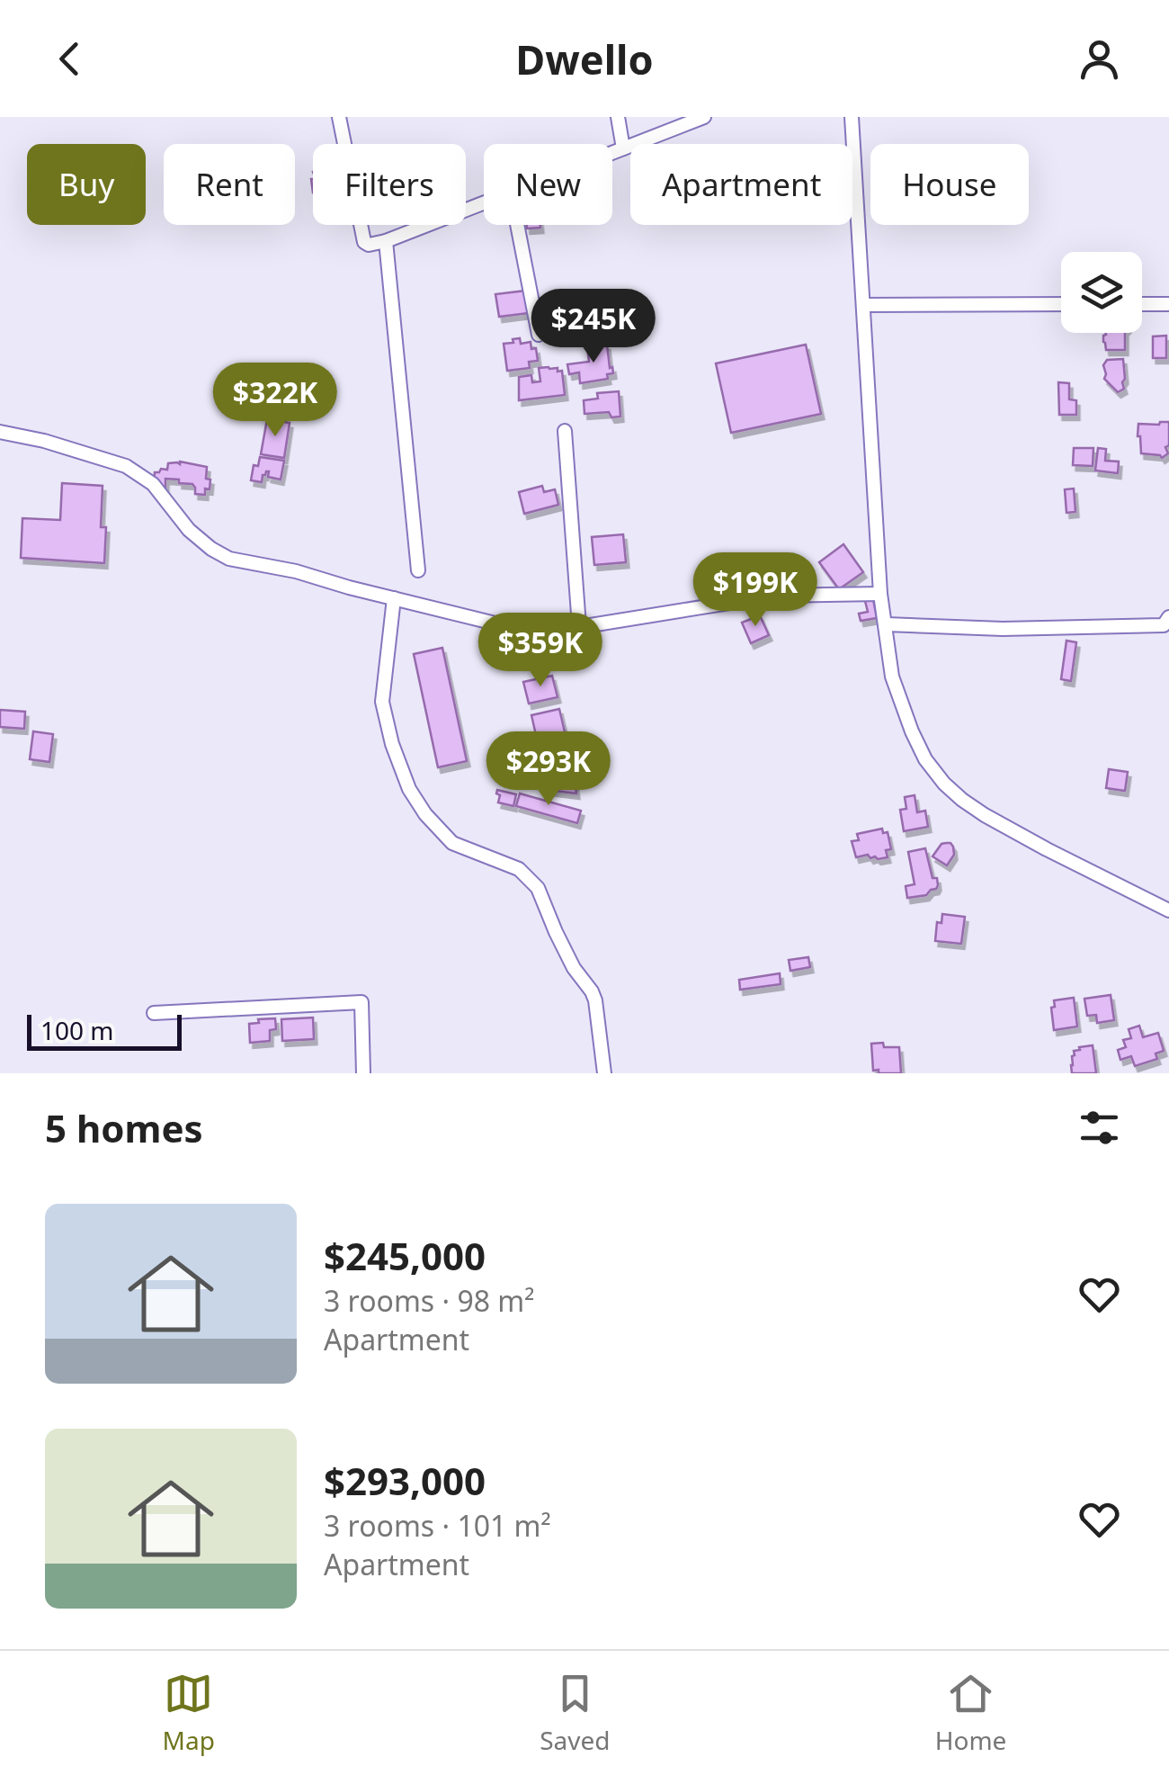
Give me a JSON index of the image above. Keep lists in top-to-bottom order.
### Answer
{
  "scale_bar": "100 m",
  "page": {
    "header": "Dwello",
    "chip": [
      "Buy",
      "Rent",
      "Filters",
      "New",
      "Apartment",
      "House"
    ],
    "price": [
      "$245K",
      "$322K",
      "$199K",
      "$359K",
      "$293K"
    ],
    "scale": "100 m",
    "heading": "5 homes",
    "list": [
      {
        "name": "$245,000",
        "note": "3 rooms · 98 m² · Apartment"
      },
      {
        "name": "$293,000",
        "note": "3 rooms · 101 m² · Apartment"
      }
    ],
    "tabs": ["Map", "Saved", "Home"]
  }
}
